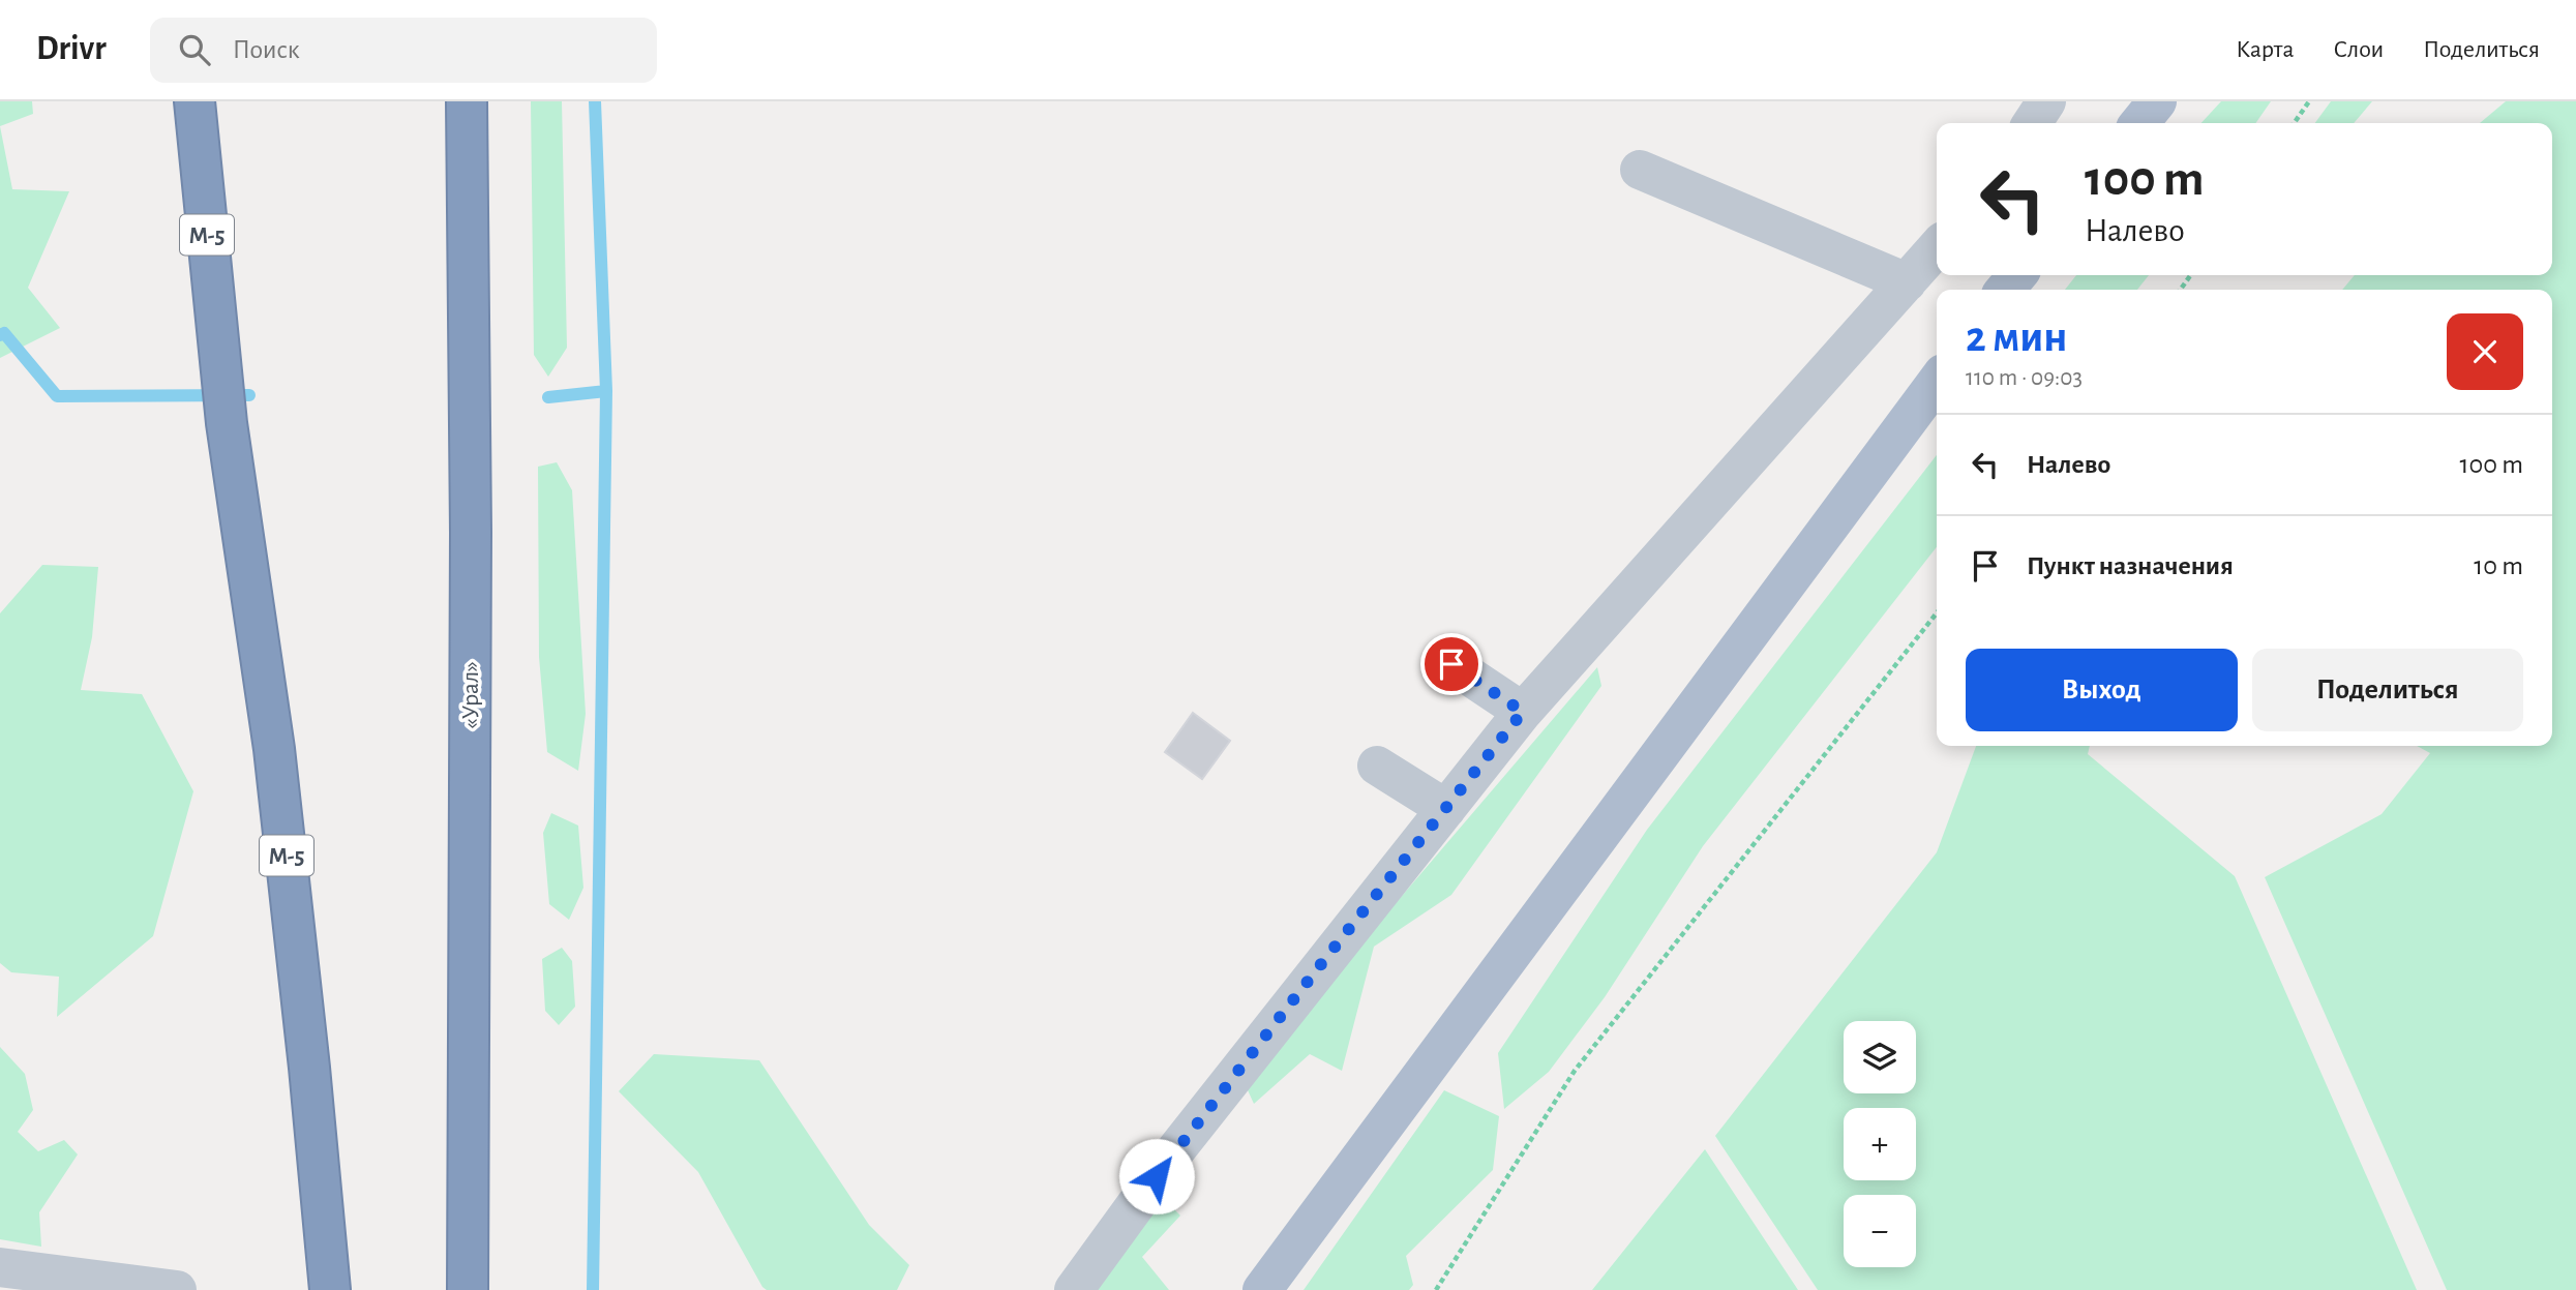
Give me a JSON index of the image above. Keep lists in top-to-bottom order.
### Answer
{
  "streets": {
    "highway": ["М-5", "«Урал»"]
  },
  "page": {
    "header": "Drivr",
    "search": "Поиск",
    "nav": ["Карта", "Слои", "Поделиться"],
    "turn": ["100 m", "Налево"],
    "heading": ["2 мин", "110 m · 09:03"],
    "list": [
      {
        "name": "Налево",
        "value": "100 m"
      },
      {
        "name": "Пункт назначения",
        "value": "10 m"
      }
    ],
    "buttons": ["Выход", "Поделиться"],
    "map_buttons": ["+", "−"]
  }
}
